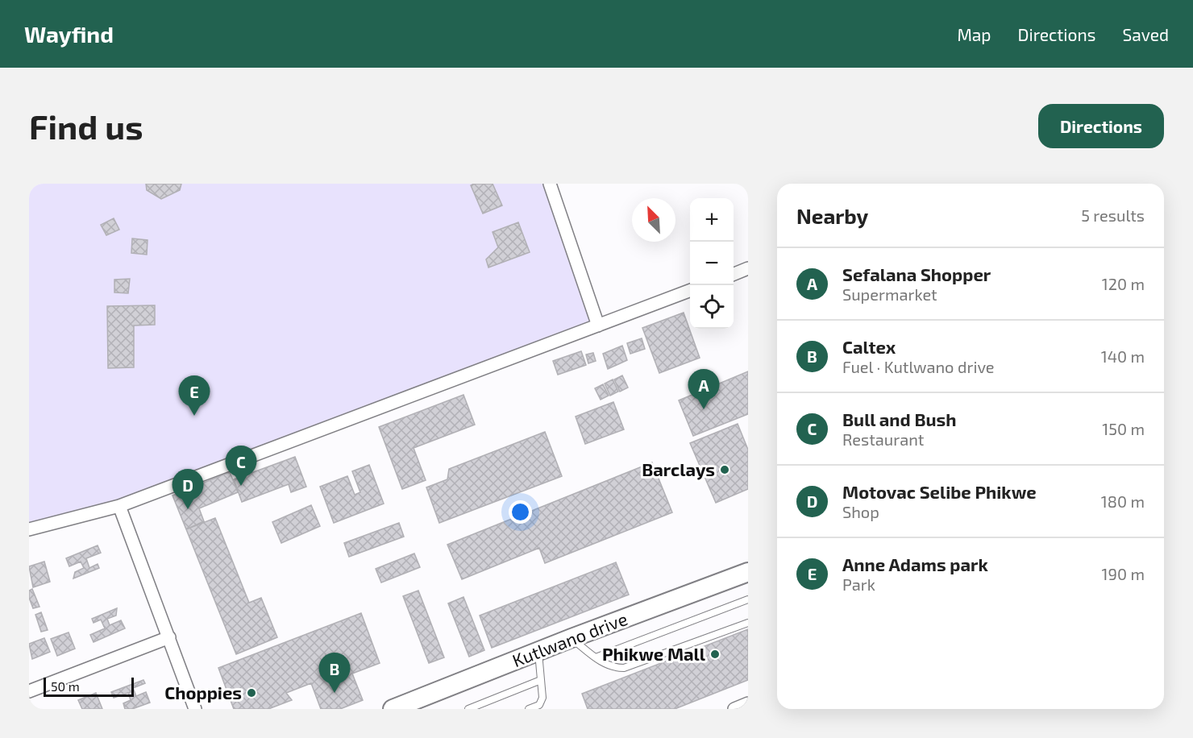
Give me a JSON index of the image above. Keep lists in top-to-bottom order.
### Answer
{
  "streets": {
    "street": ["Kutlwano drive"]
  },
  "places": ["Barclays", "Phikwe Mall", "Choppies"],
  "scale_bar": "50 m",
  "north": "top left",
  "page": {
    "header": "Wayfind",
    "nav": ["Map", "Directions", "Saved"],
    "buttons": "Directions",
    "title": "Find us",
    "heading": ["Nearby", "5 results"],
    "map_buttons": ["+", "−"],
    "list": [
      {
        "mark": "A",
        "name": "Sefalana Shopper",
        "note": "Supermarket",
        "value": "120 m"
      },
      {
        "mark": "B",
        "name": "Caltex",
        "note": "Fuel · Kutlwano drive",
        "value": "140 m"
      },
      {
        "mark": "C",
        "name": "Bull and Bush",
        "note": "Restaurant",
        "value": "150 m"
      },
      {
        "mark": "D",
        "name": "Motovac Selibe Phikwe",
        "note": "Shop",
        "value": "180 m"
      },
      {
        "mark": "E",
        "name": "Anne Adams park",
        "note": "Park",
        "value": "190 m"
      }
    ],
    "pins": [
      "A",
      "E",
      "C",
      "D",
      "B"
    ],
    "scale": "50 m"
  }
}
